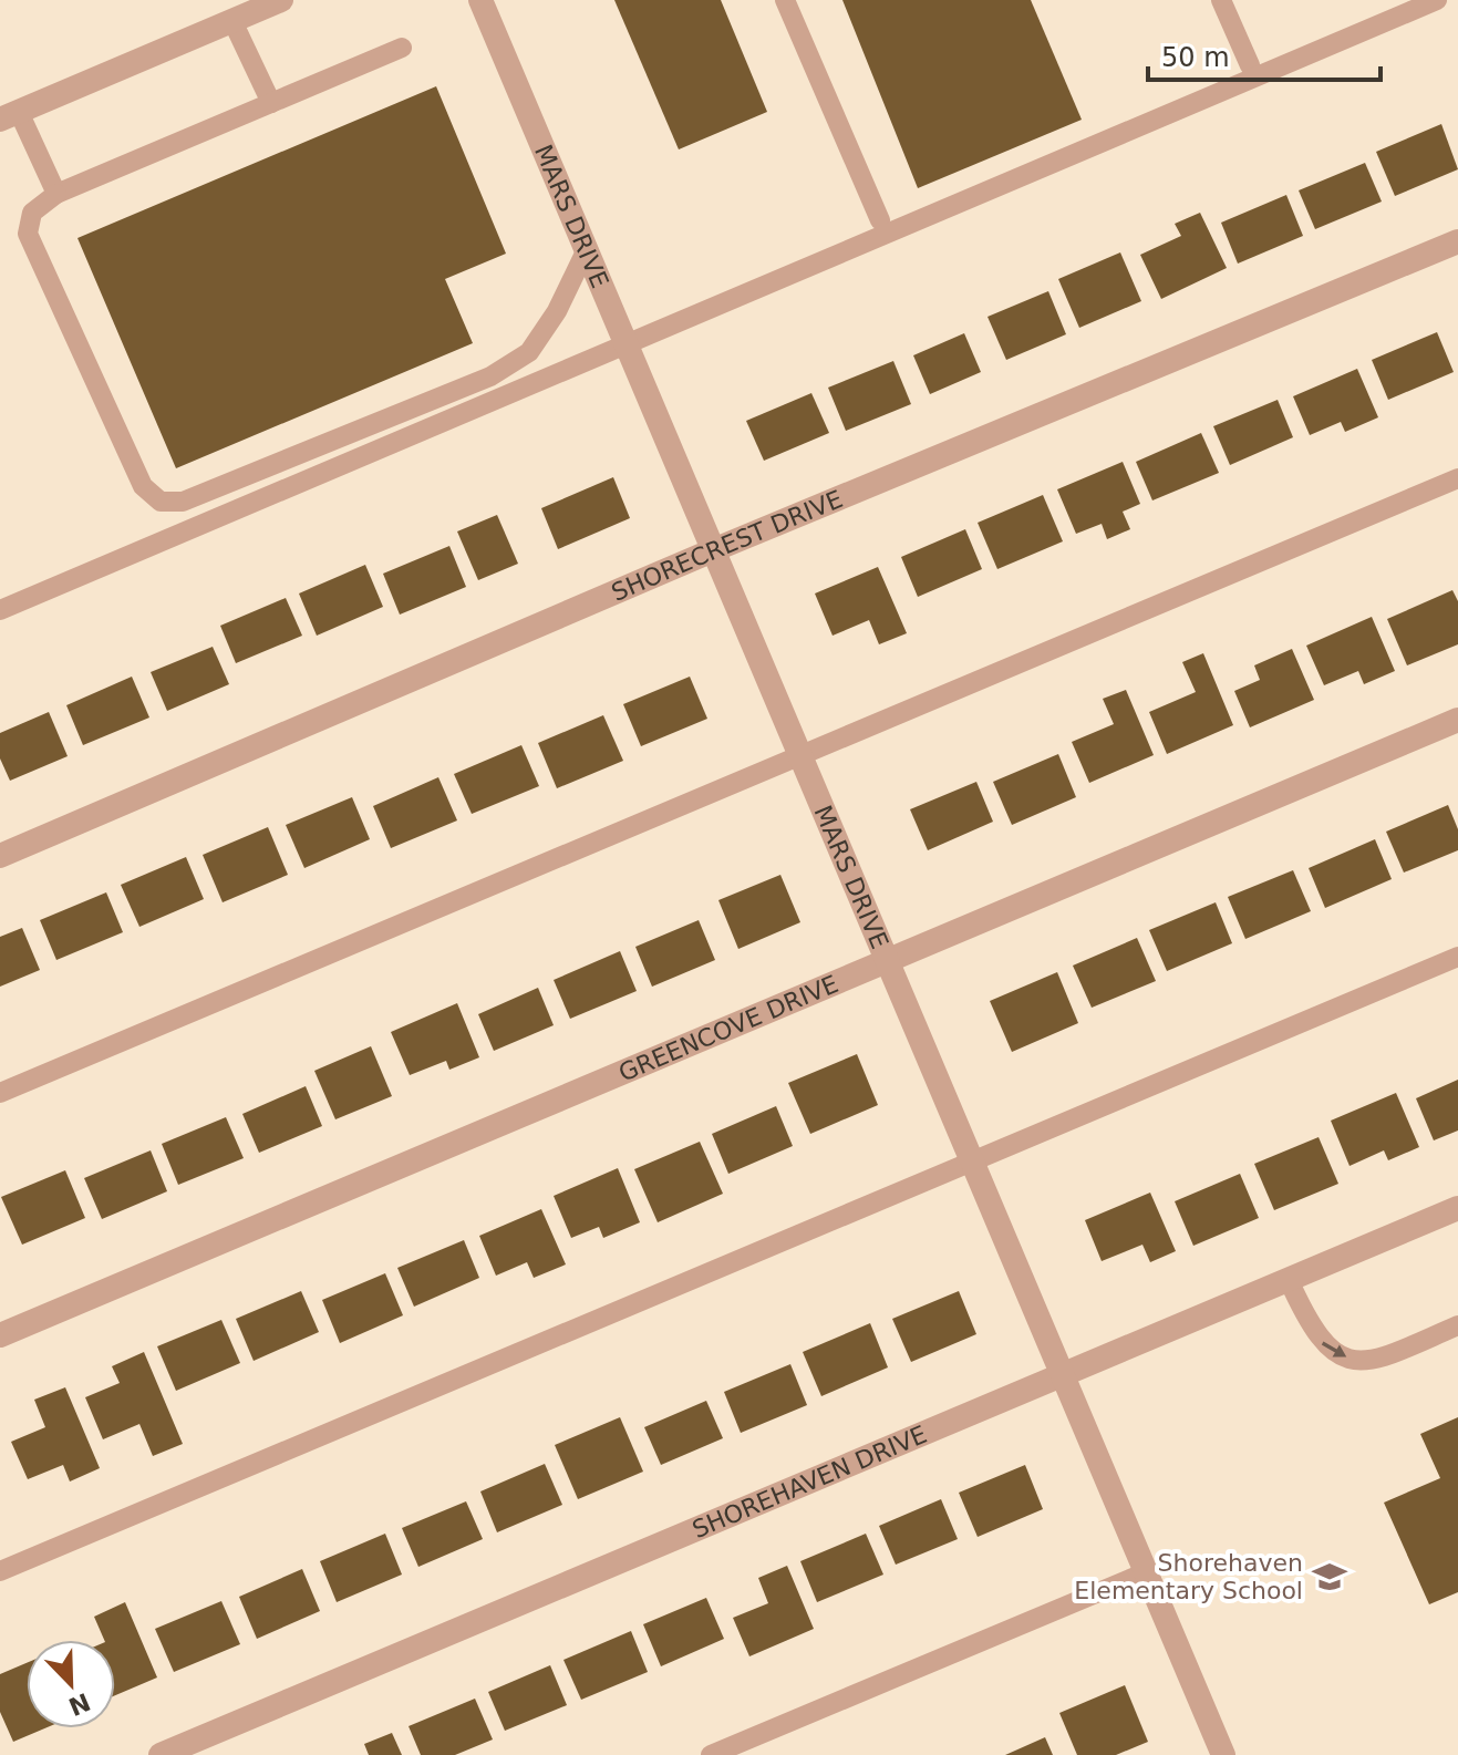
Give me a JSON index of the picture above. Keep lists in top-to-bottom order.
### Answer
{
  "streets": {
    "street": [
      "MARS DRIVE",
      "SHORECREST DRIVE",
      "GREENCOVE DRIVE",
      "SHOREHAVEN DRIVE"
    ]
  },
  "crossings": [
    ["MARS DRIVE", "SHORECREST DRIVE"],
    ["MARS DRIVE", "GREENCOVE DRIVE"],
    ["MARS DRIVE", "SHOREHAVEN DRIVE"]
  ],
  "places": {
    "school or university": ["Shorehaven Elementary School"]
  },
  "scale_bar": "50 m",
  "north": "bottom right"
}
